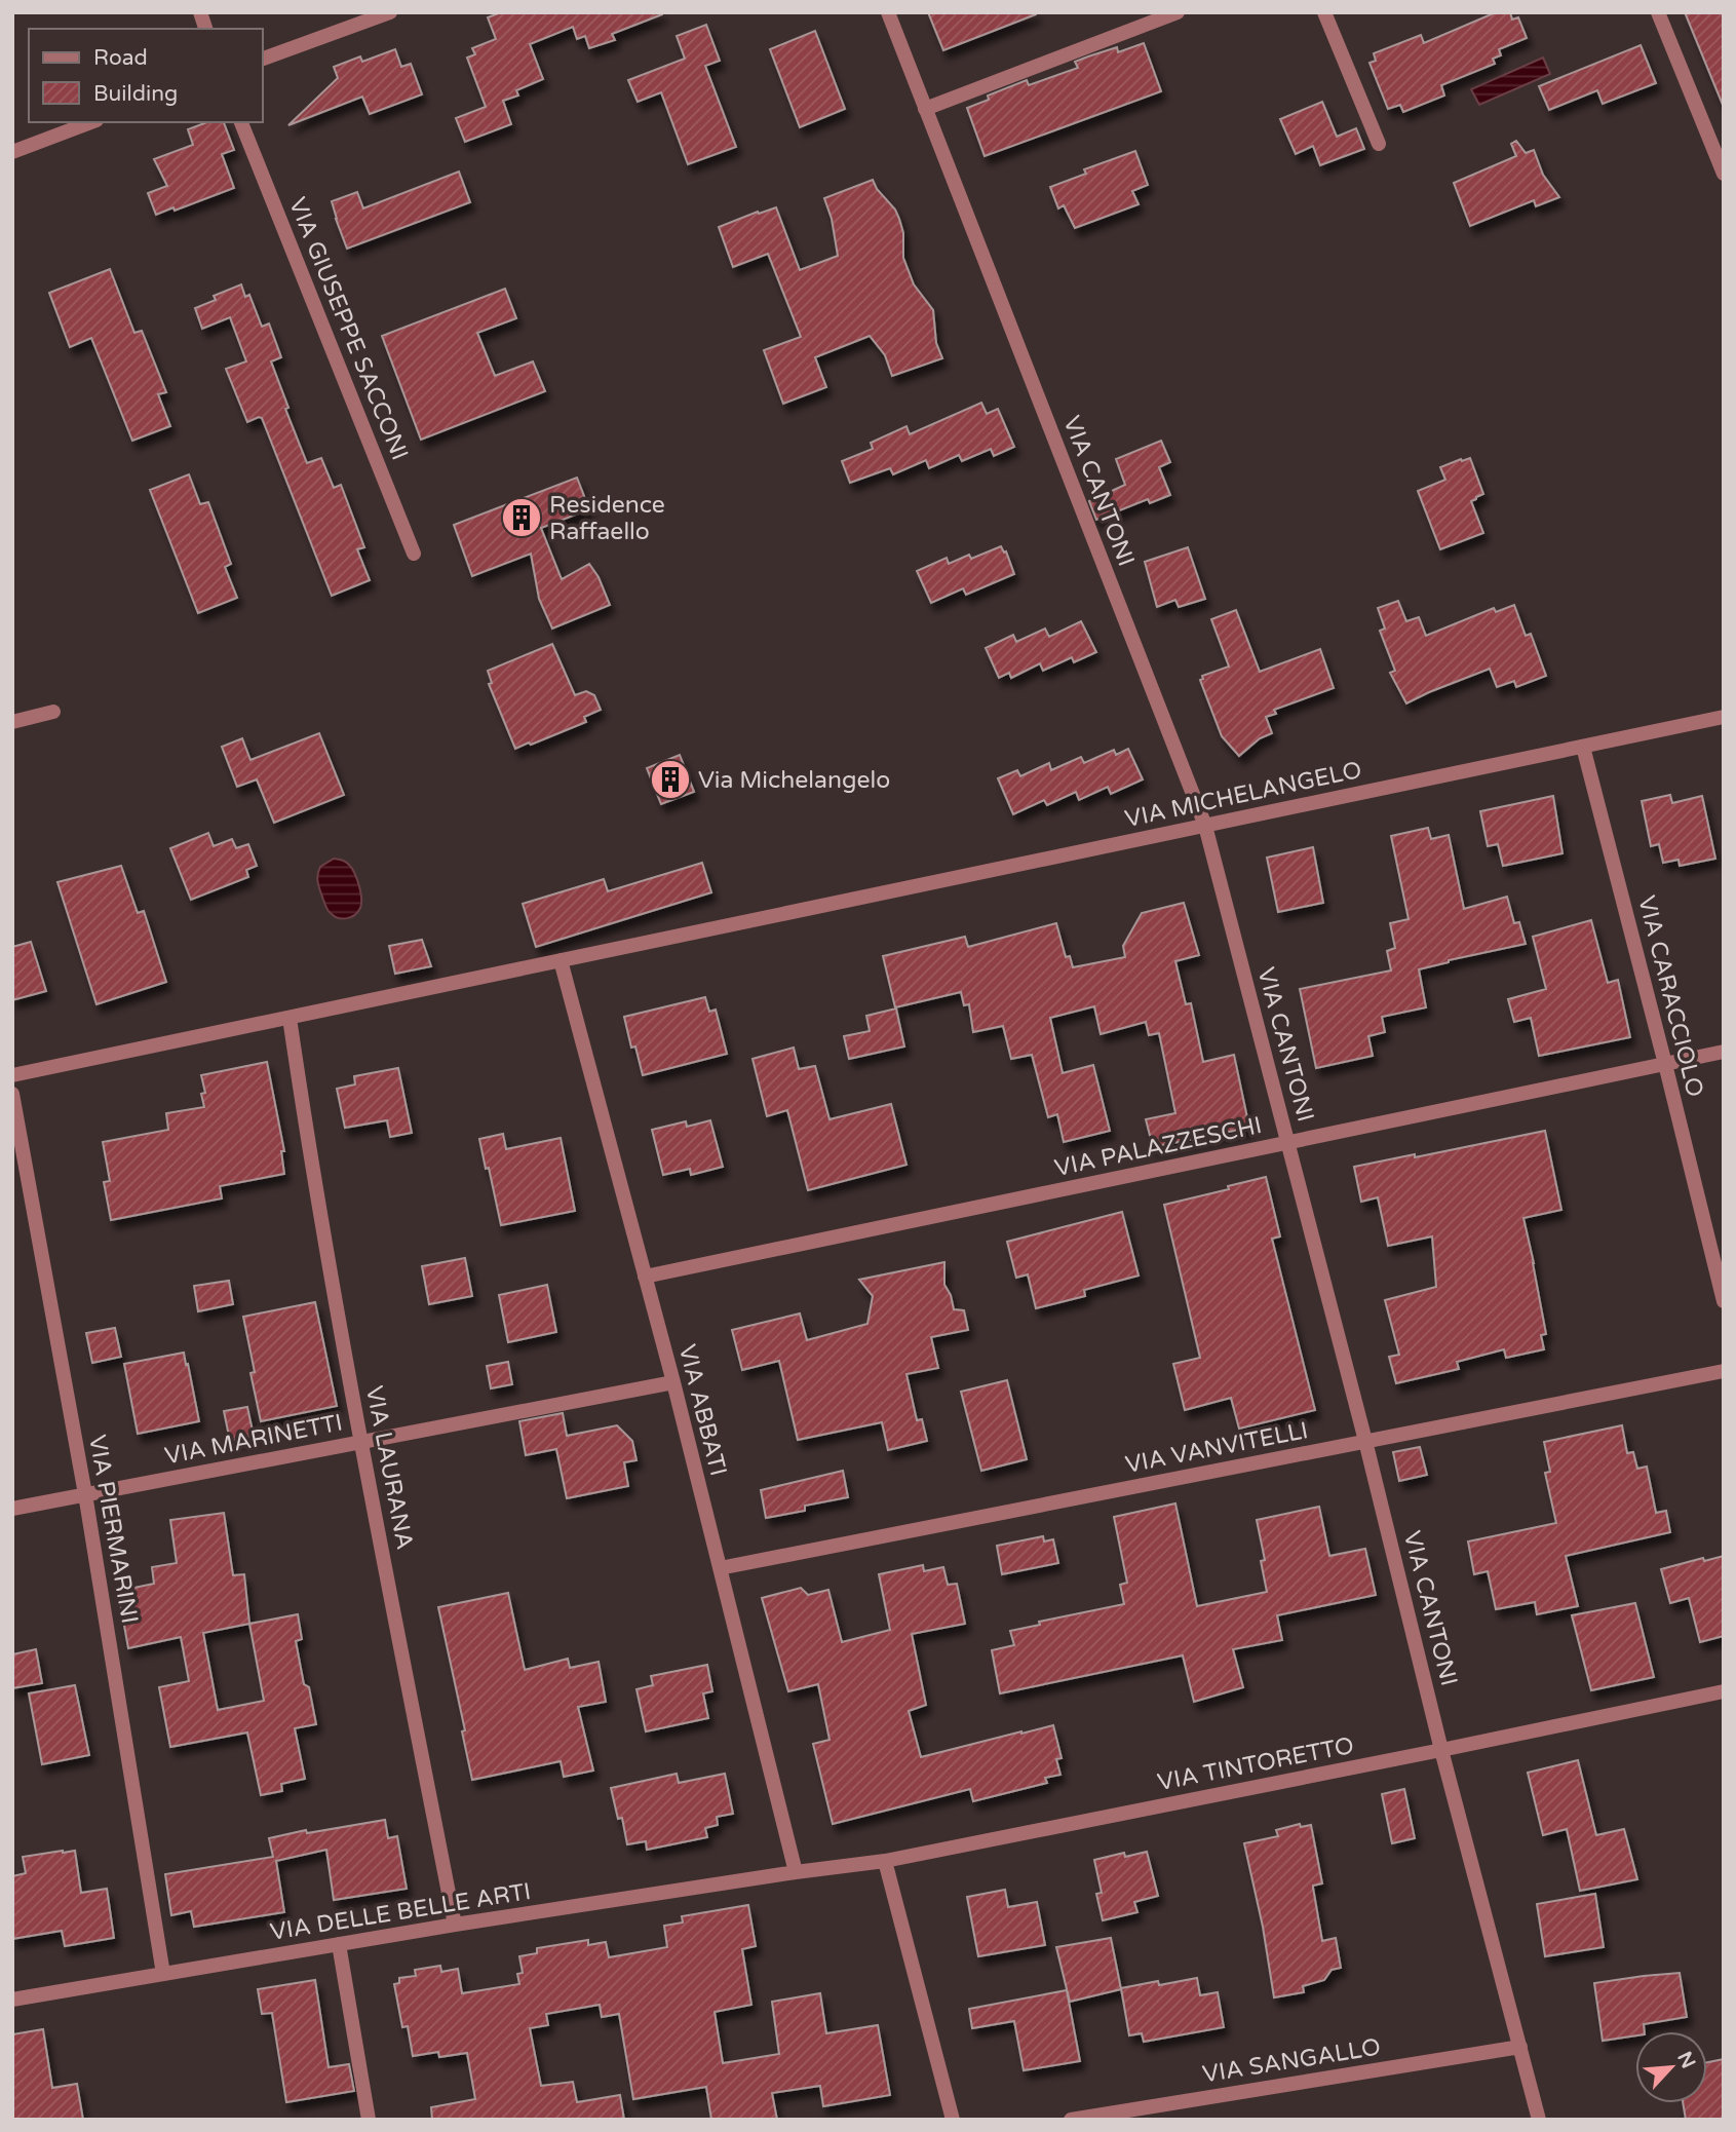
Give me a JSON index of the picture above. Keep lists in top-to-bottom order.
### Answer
{
  "streets": {
    "street": [
      "VIA GIUSEPPE SACCONI",
      "VIA CANTONI",
      "VIA MICHELANGELO",
      "VIA CARACCIOLO",
      "VIA PALAZZESCHI",
      "VIA ABBATI",
      "VIA MARINETTI",
      "VIA VANVITELLI",
      "VIA LAURANA",
      "VIA PIERMARINI",
      "VIA TINTORETTO",
      "VIA DELLE BELLE ARTI",
      "VIA SANGALLO"
    ]
  },
  "crossings": [
    ["VIA CANTONI", "VIA MICHELANGELO"],
    ["VIA CANTONI", "VIA PALAZZESCHI"],
    ["VIA CANTONI", "VIA VANVITELLI"],
    ["VIA CANTONI", "VIA TINTORETTO"],
    ["VIA CANTONI", "VIA SANGALLO"],
    ["VIA MICHELANGELO", "VIA CARACCIOLO"],
    ["VIA MICHELANGELO", "VIA ABBATI"],
    ["VIA MICHELANGELO", "VIA LAURANA"],
    ["VIA CARACCIOLO", "VIA PALAZZESCHI"],
    ["VIA PALAZZESCHI", "VIA ABBATI"],
    ["VIA ABBATI", "VIA MARINETTI"],
    ["VIA ABBATI", "VIA VANVITELLI"],
    ["VIA ABBATI", "VIA TINTORETTO"],
    ["VIA ABBATI", "VIA DELLE BELLE ARTI"],
    ["VIA MARINETTI", "VIA LAURANA"],
    ["VIA MARINETTI", "VIA PIERMARINI"],
    ["VIA LAURANA", "VIA DELLE BELLE ARTI"],
    ["VIA PIERMARINI", "VIA DELLE BELLE ARTI"],
    ["VIA TINTORETTO", "VIA DELLE BELLE ARTI"]
  ],
  "places": {
    "building": ["Residence Raffaello", "Via Michelangelo"]
  },
  "legend": ["Road", "Building"],
  "north": "top right"
}
